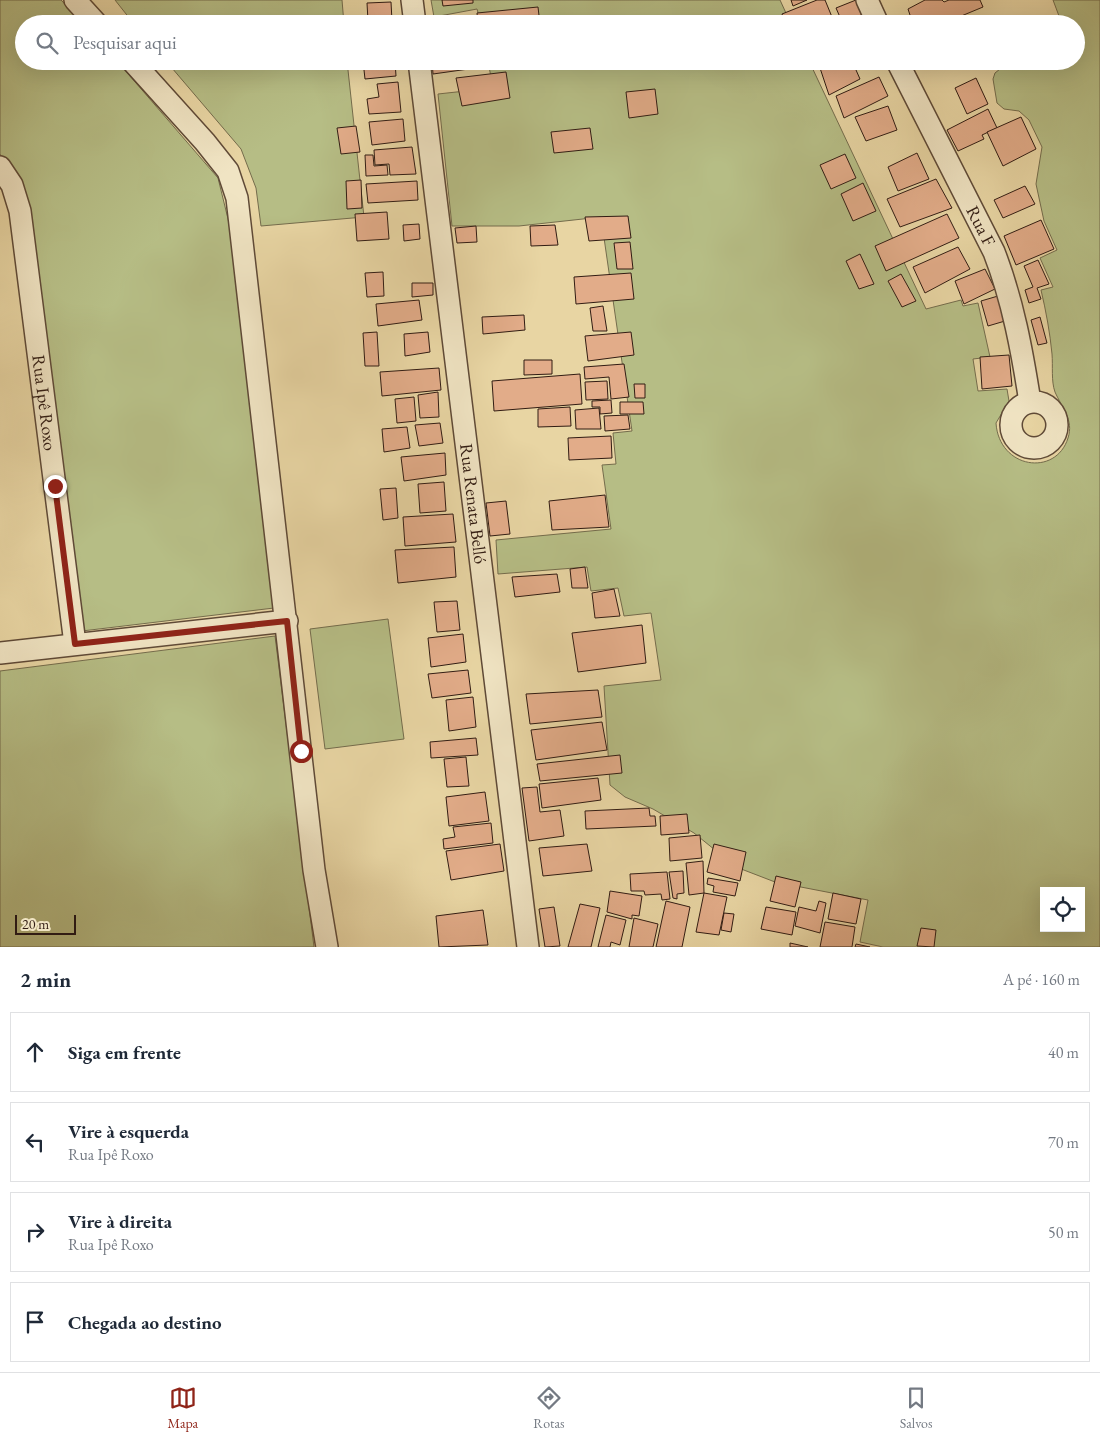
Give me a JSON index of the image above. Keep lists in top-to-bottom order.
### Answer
{
  "streets": {
    "street": ["Rua F", "Rua Ipê Roxo", "Rua Renata Belló"]
  },
  "scale_bar": "20 m",
  "page": {
    "search": "Pesquisar aqui",
    "scale": "20 m",
    "heading": ["2 min", "A pé · 160 m"],
    "list": [
      ["Siga em frente", "40 m"],
      ["Vire à esquerda", "Rua Ipê Roxo", "70 m"],
      ["Vire à direita", "Rua Ipê Roxo", "50 m"],
      "Chegada ao destino"
    ],
    "nav": ["Mapa", "Rotas", "Salvos"]
  }
}
